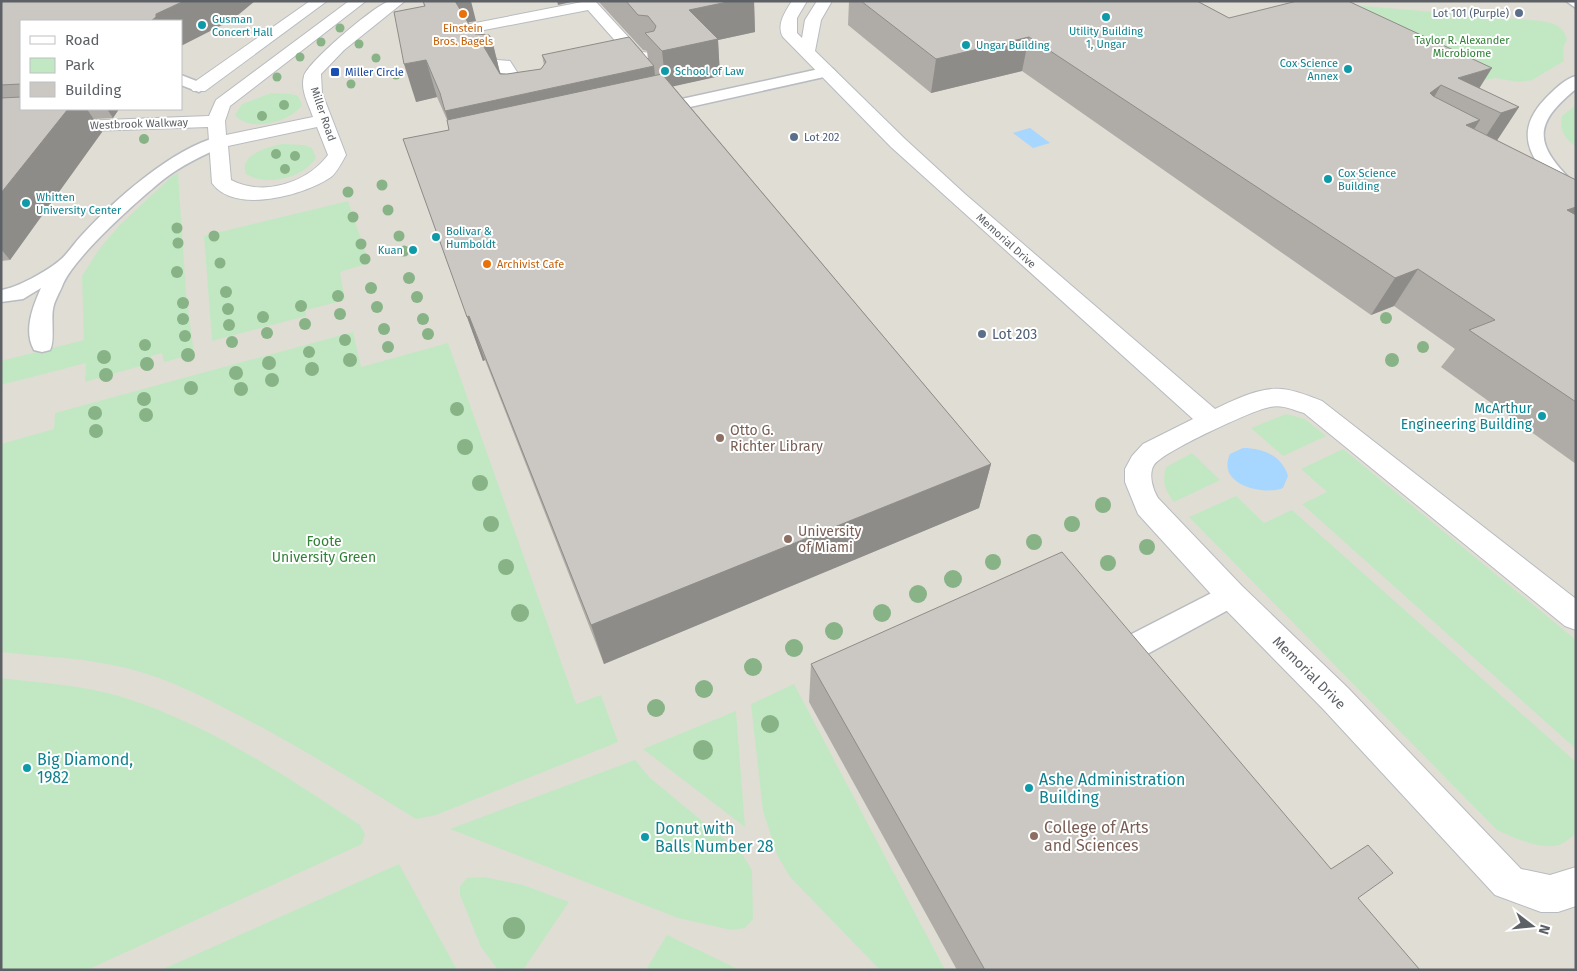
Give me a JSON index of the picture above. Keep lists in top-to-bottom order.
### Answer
{
  "streets": {
    "street": ["Miller Road", "Westbrook Walkway", "Memorial Drive"]
  },
  "crossings": [
    ["Miller Road", "Westbrook Walkway"]
  ],
  "parks": ["Taylor R. Alexander Microbiome", "Foote University Green"],
  "places": {
    "other": [
      "Lot 101 (Purple)",
      "Einstein Bros. Bagels",
      "Utility Building 1, Ungar",
      "Gusman Concert Hall",
      "Ungar Building",
      "Cox Science Annex",
      "School of Law",
      "Lot 202",
      "Cox Science Building",
      "Whitten University Center",
      "Bolivar & Humboldt",
      "Kuan",
      "Archivist Cafe",
      "Lot 203",
      "McArthur Engineering Building",
      "Otto G. Richter Library",
      "University of Miami",
      "Big Diamond, 1982",
      "Ashe Administration Building",
      "College of Arts and Sciences",
      "Donut with Balls Number 28"
    ],
    "transit": ["Miller Circle"]
  },
  "legend": ["Road", "Park", "Building"],
  "north": "right"
}
